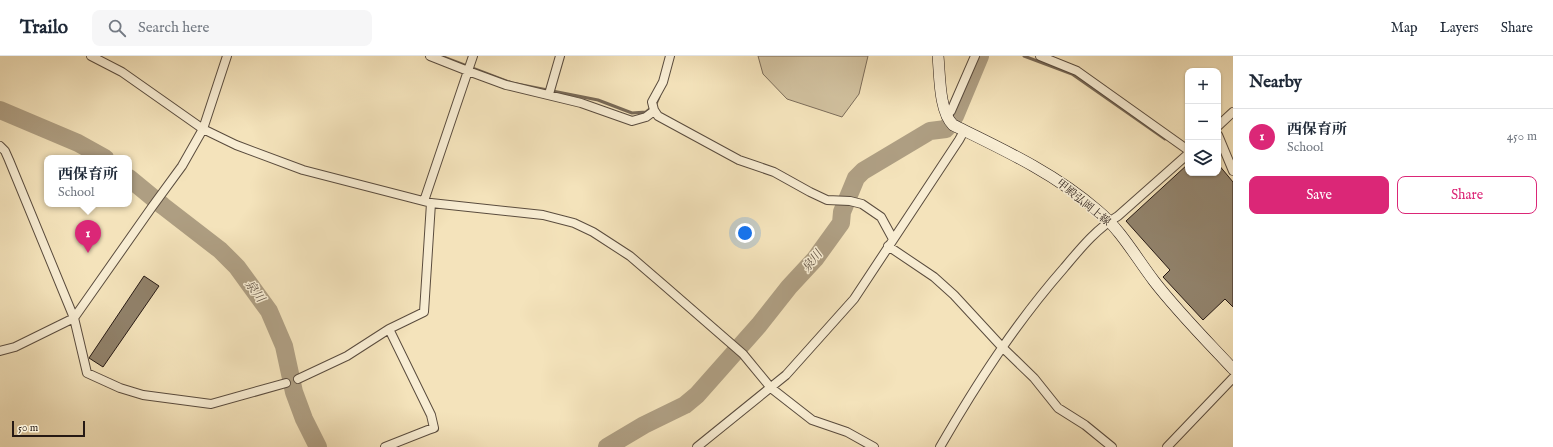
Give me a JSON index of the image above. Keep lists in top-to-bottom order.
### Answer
{
  "streets": {
    "main road": ["甲殿弘岡上線"]
  },
  "water": ["泉川"],
  "scale_bar": "50 m",
  "page": {
    "header": "Trailo",
    "search": "Search here",
    "nav": ["Map", "Layers", "Share"],
    "heading": "Nearby",
    "map_buttons": ["+", "−"],
    "list": [
      {
        "mark": "1",
        "name": "西保育所",
        "note": "School",
        "value": "450 m"
      }
    ],
    "popup": ["西保育所", "School"],
    "buttons": ["Save", "Share"],
    "pins": "1",
    "scale": "50 m"
  }
}
